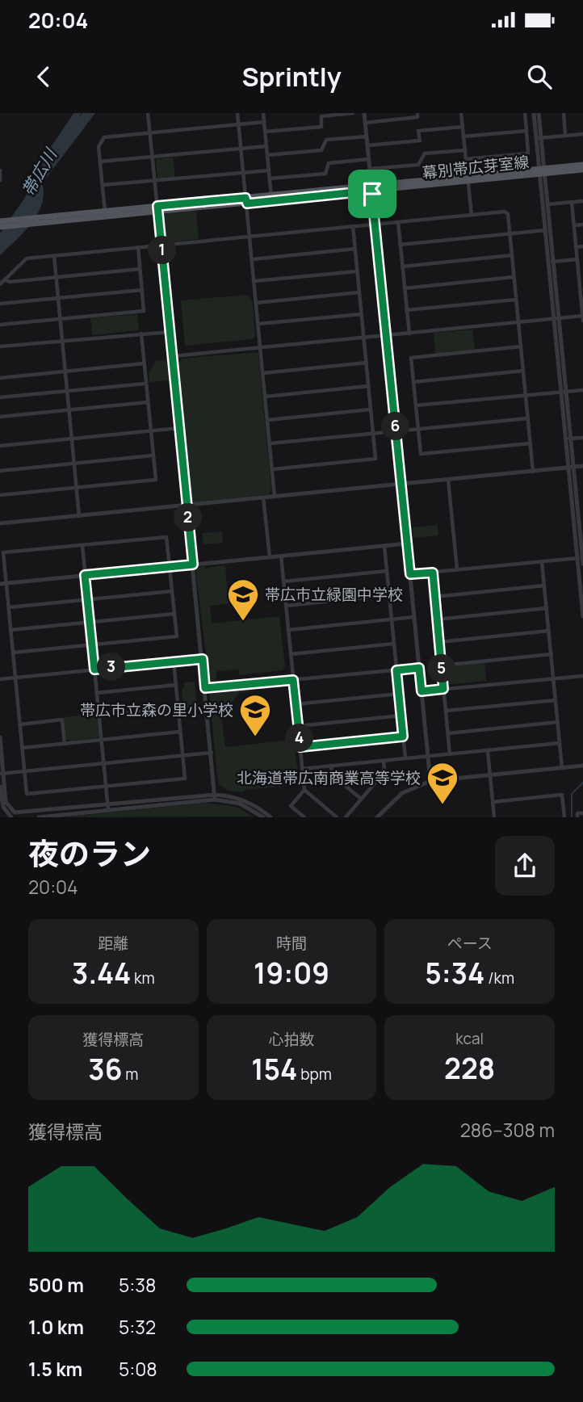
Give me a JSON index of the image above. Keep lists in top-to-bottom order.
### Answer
{
  "streets": {
    "main road": ["幕別帯広芽室線"]
  },
  "water": ["帯広川"],
  "places": {
    "school or university": ["帯広市立緑園中学校", "帯広市立森の里小学校", "北海道帯広南商業高等学校"]
  },
  "page": {
    "status": "20:04",
    "header": "Sprintly",
    "pins": [
      "1",
      "6",
      "2",
      "3",
      "5",
      "4"
    ],
    "heading": ["夜のラン", "20:04"],
    "stats": [
      ["距離", "3.44 km"],
      ["時間", "19:09"],
      ["ペース", "5:34 /km"],
      ["獲得標高", "36 m"],
      ["心拍数", "154 bpm"],
      ["kcal", "228"]
    ],
    "chart": ["獲得標高", "286–308 m"],
    "list": [
      {
        "name": "500 m",
        "note": "5:38"
      },
      {
        "name": "1.0 km",
        "note": "5:32"
      },
      {
        "name": "1.5 km",
        "note": "5:08"
      }
    ]
  }
}
